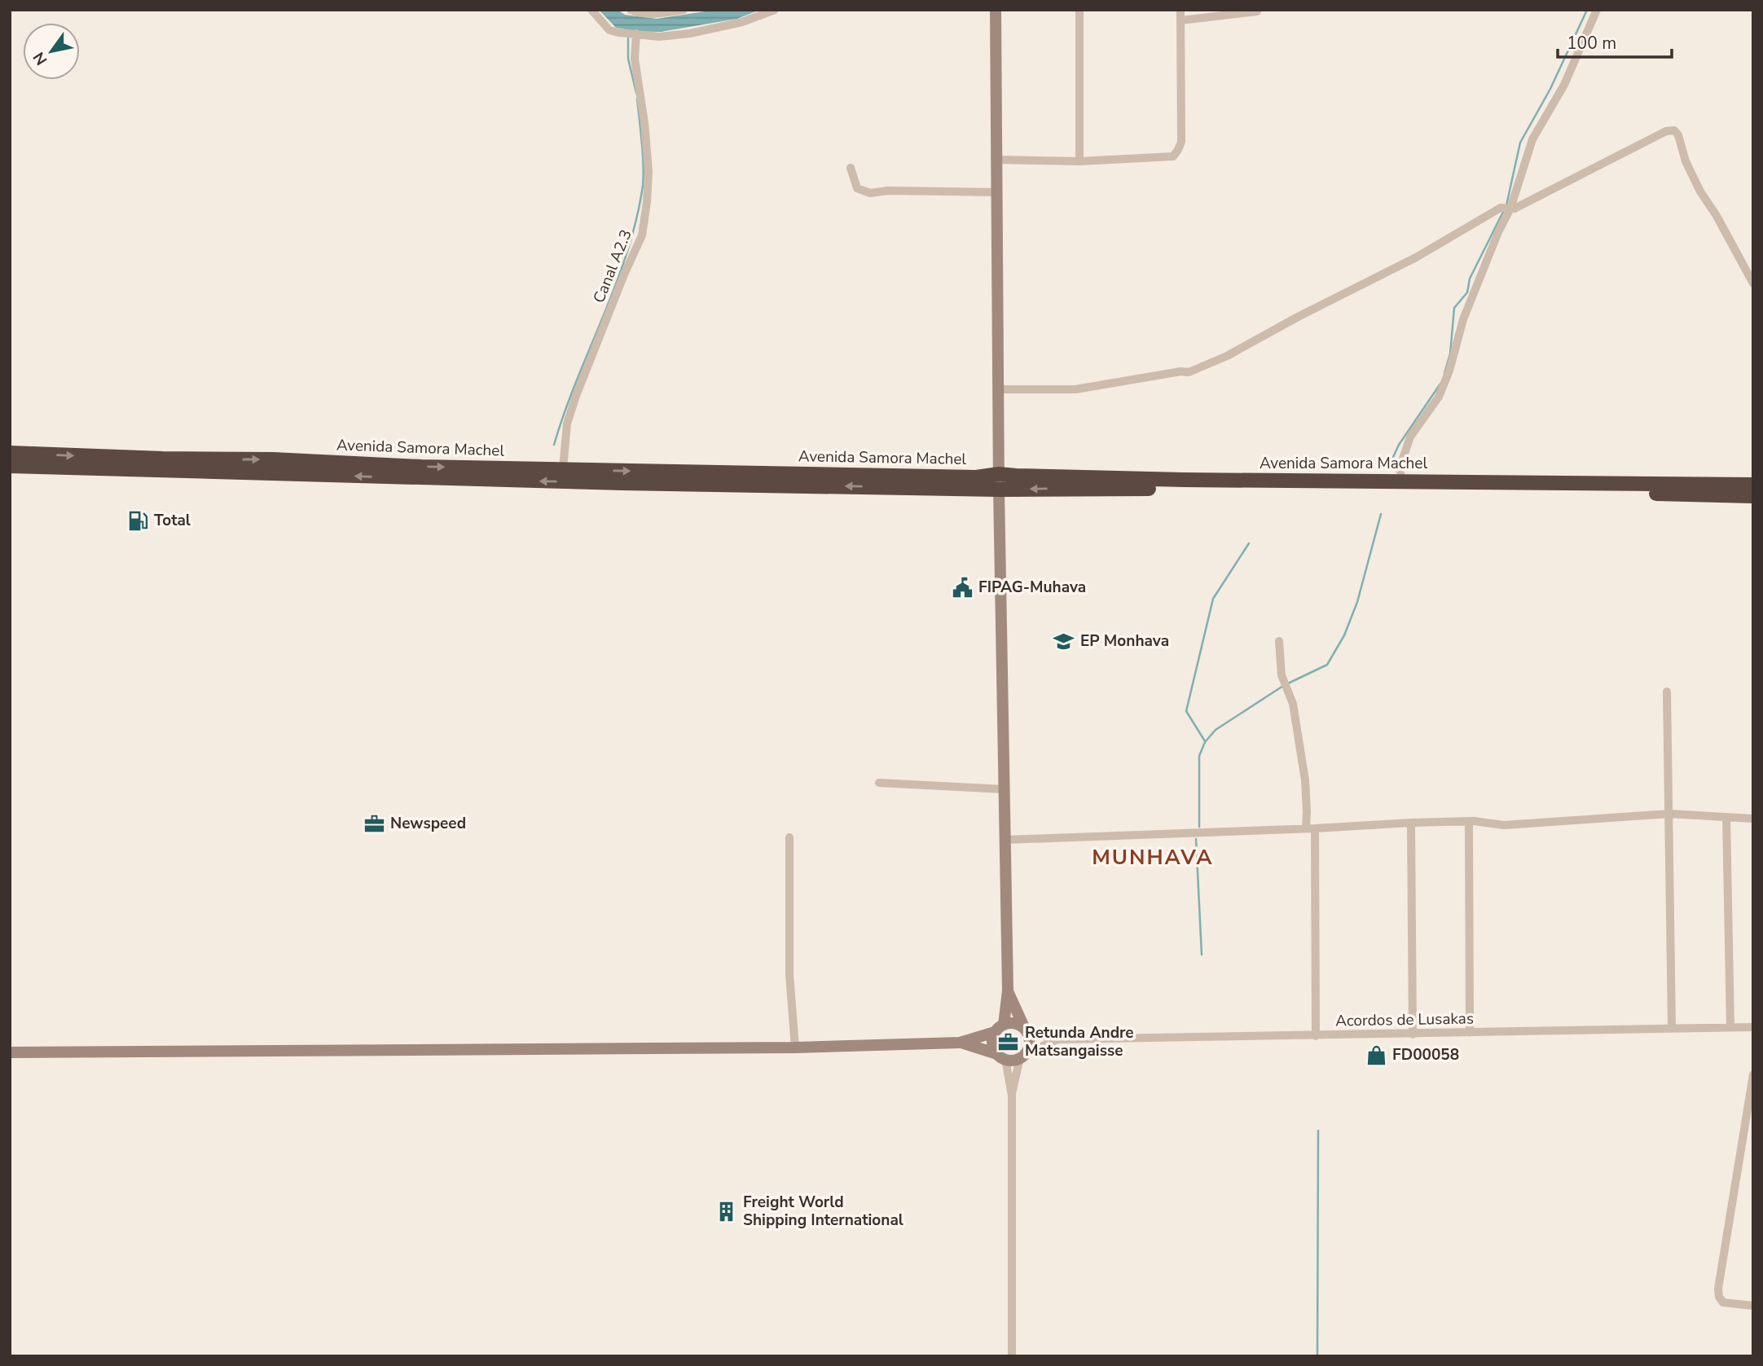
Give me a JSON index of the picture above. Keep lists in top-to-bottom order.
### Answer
{
  "streets": {
    "highway": ["Avenida Samora Machel"],
    "street": ["Canal A2.3", "Acordos de Lusakas"]
  },
  "crossings": [
    ["Canal A2.3", "Avenida Samora Machel"]
  ],
  "districts": ["MUNHAVA"],
  "places": {
    "fuel station": ["Total"],
    "public building": ["FIPAG-Muhava"],
    "school or university": ["EP Monhava"],
    "office": ["Newspeed", "Retunda Andre Matsangaisse"],
    "shop": ["FD00058"],
    "building": ["Freight World Shipping International"]
  },
  "scale_bar": "100 m",
  "north": "bottom left"
}
